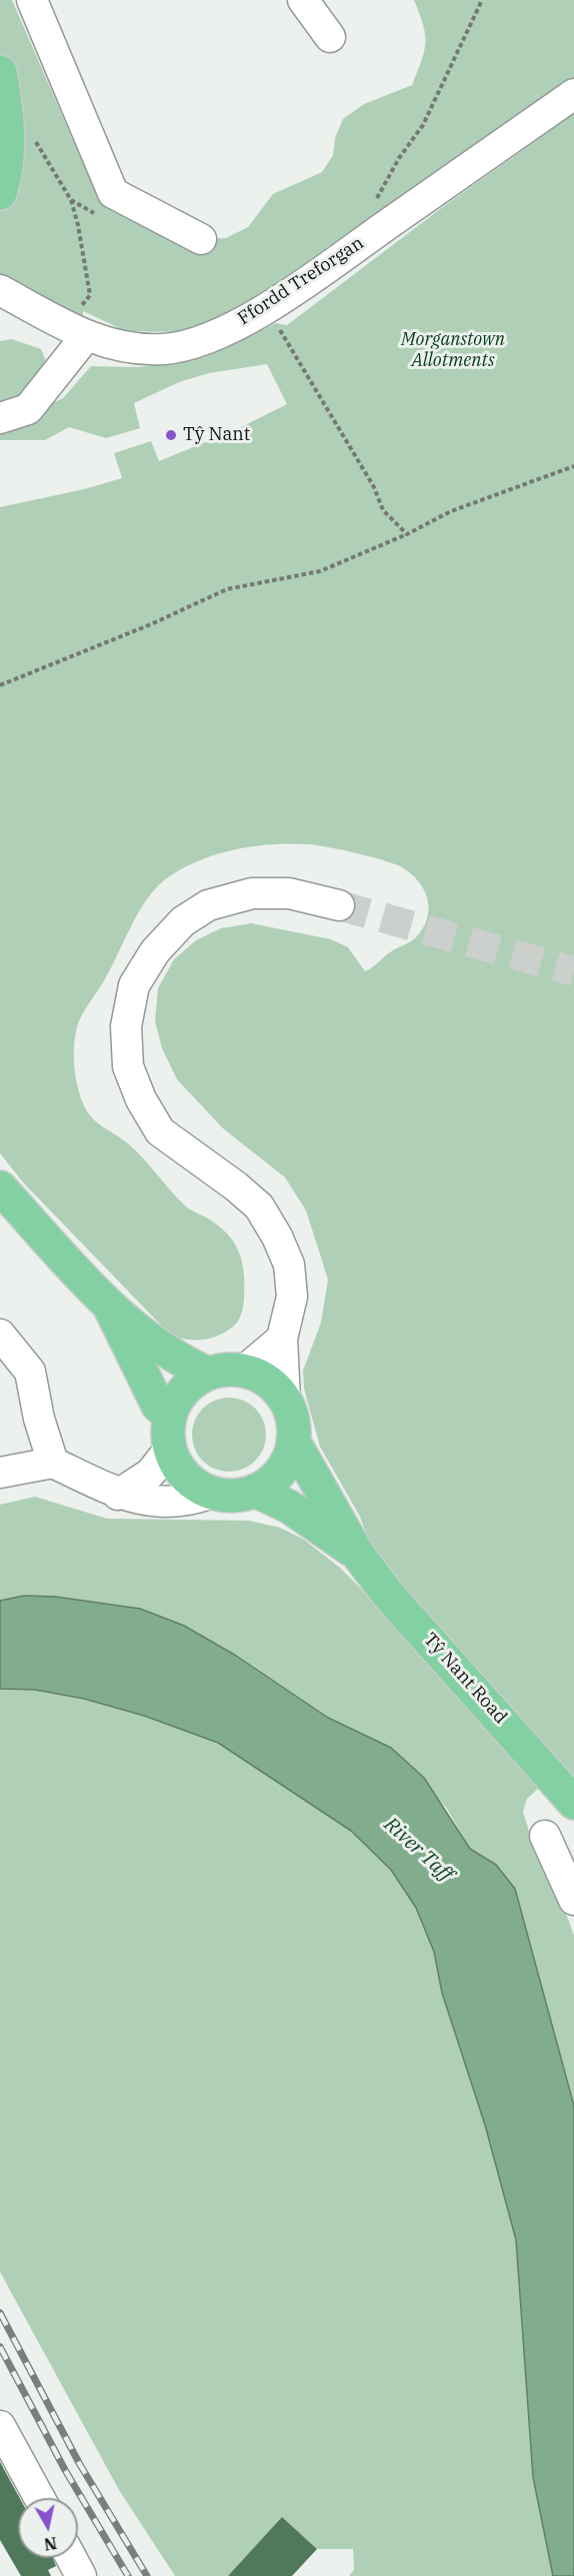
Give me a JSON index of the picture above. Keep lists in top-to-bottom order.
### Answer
{
  "streets": {
    "main road": ["Tŷ Nant Road"],
    "street": ["Ffordd Treforgan"]
  },
  "water": ["River Taff"],
  "parks": ["Morganstown Allotments"],
  "places": ["Tŷ Nant"],
  "north": "bottom"
}
